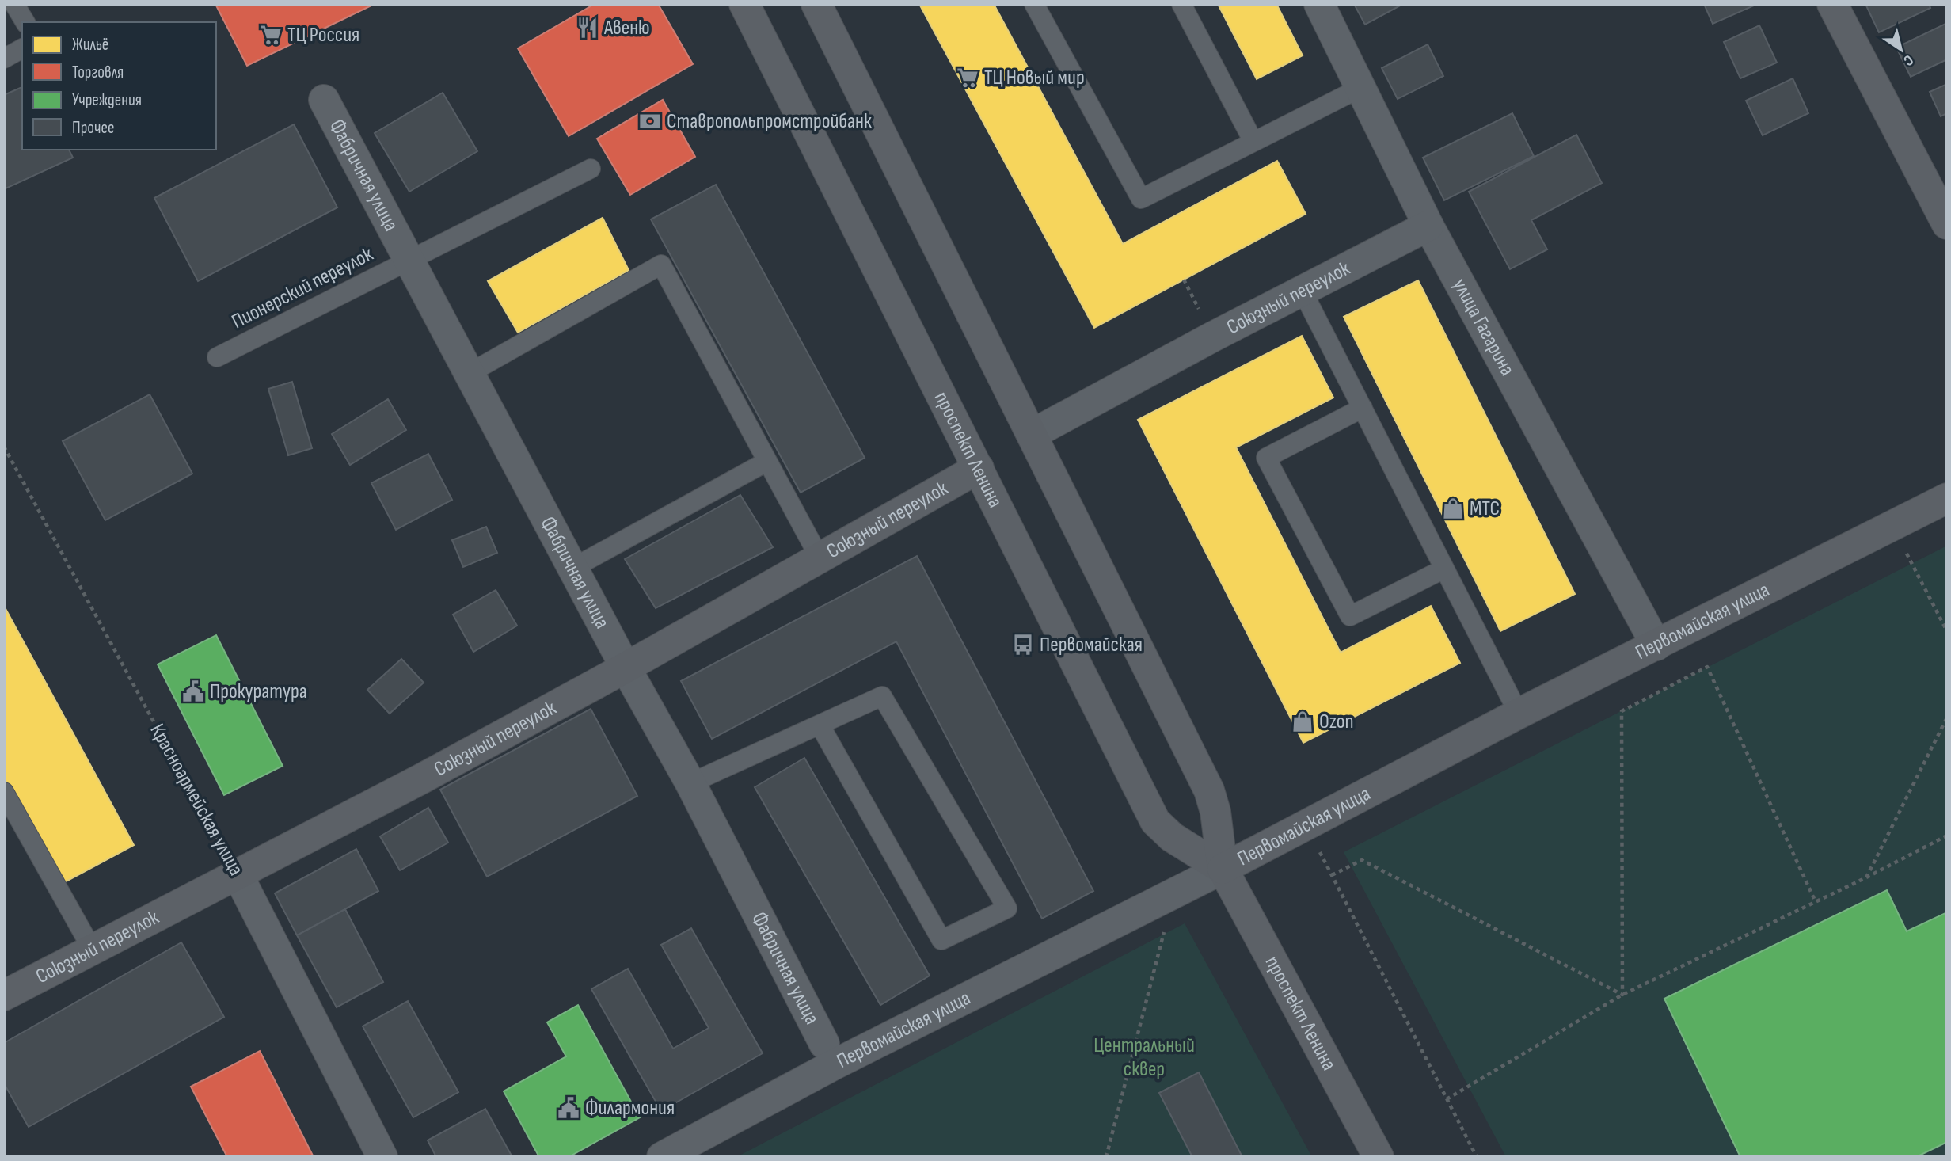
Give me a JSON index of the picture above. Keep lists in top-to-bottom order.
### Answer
{
  "streets": {
    "main road": ["Союзный переулок", "проспект Ленина", "Первомайская улица"],
    "street": ["Фабричная улица", "улица Гагарина", "Красноармейская улица"],
    "lane": ["Пионерский переулок"]
  },
  "crossings": [
    ["Фабричная улица", "Пионерский переулок"],
    ["Фабричная улица", "Союзный переулок"],
    ["Союзный переулок", "улица Гагарина"],
    ["Союзный переулок", "проспект Ленина"],
    ["Союзный переулок", "Красноармейская улица"],
    ["улица Гагарина", "Первомайская улица"],
    ["проспект Ленина", "Первомайская улица"]
  ],
  "parks": ["Центральный сквер"],
  "places": {
    "restaurant": ["Авеню"],
    "supermarket": ["ТЦ Россия", "ТЦ Новый мир"],
    "bank": ["Ставропольпромстройбанк"],
    "shop": ["МТС", "Ozon"],
    "bus stop": ["Первомайская"],
    "public building": ["Прокуратура", "Филармония"]
  },
  "legend": [
    "Жильё",
    "Торговля",
    "Учреждения",
    "Прочее"
  ],
  "north": "bottom right"
}
